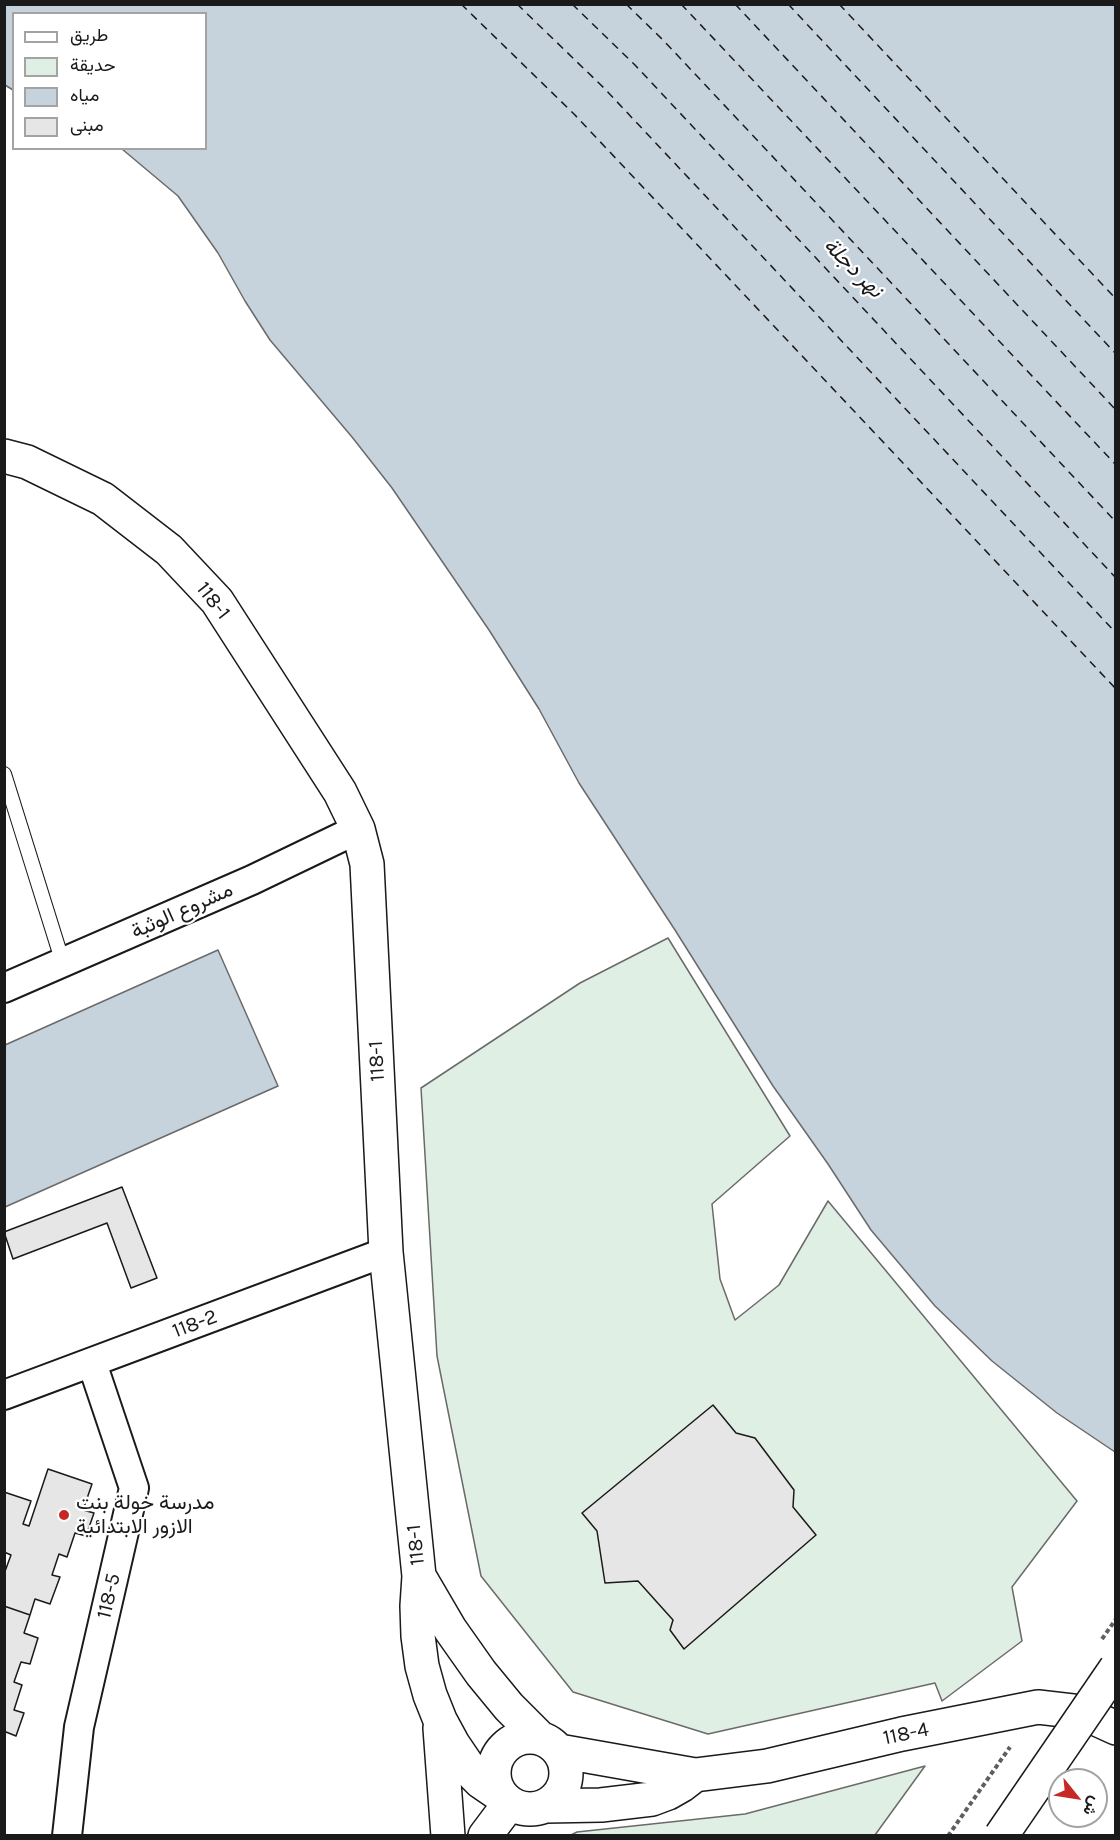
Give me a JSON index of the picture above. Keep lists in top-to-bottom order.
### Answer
{
  "streets": {
    "street": [
      "118-1",
      "مشروع الوثبة",
      "118-2",
      "118-5",
      "118-4"
    ]
  },
  "crossings": [
    ["118-1", "مشروع الوثبة"],
    ["118-1", "118-2"],
    ["118-1", "118-4"],
    ["118-2", "118-5"]
  ],
  "water": ["نهر دجلة"],
  "places": ["مدرسة خولة بنت الازور الابتدائية"],
  "legend": [
    "طريق",
    "حديقة",
    "مياه",
    "مبنى"
  ],
  "north": "bottom right"
}
